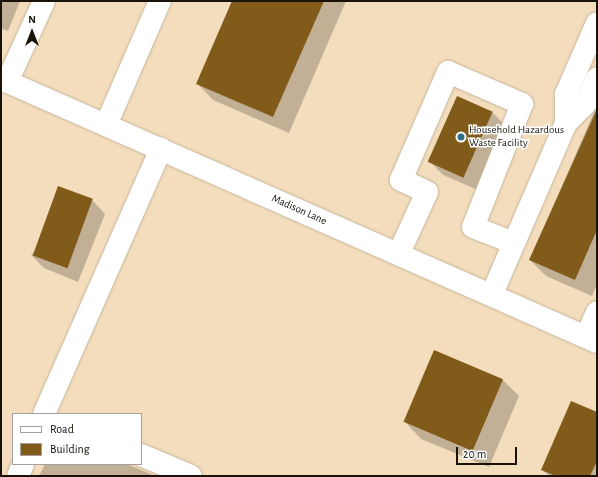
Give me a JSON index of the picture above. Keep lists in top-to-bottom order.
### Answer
{
  "streets": {
    "street": ["Madison Lane"]
  },
  "places": ["Household Hazardous Waste Facility"],
  "legend": ["Road", "Building"],
  "scale_bar": "20 m",
  "north": "top"
}
